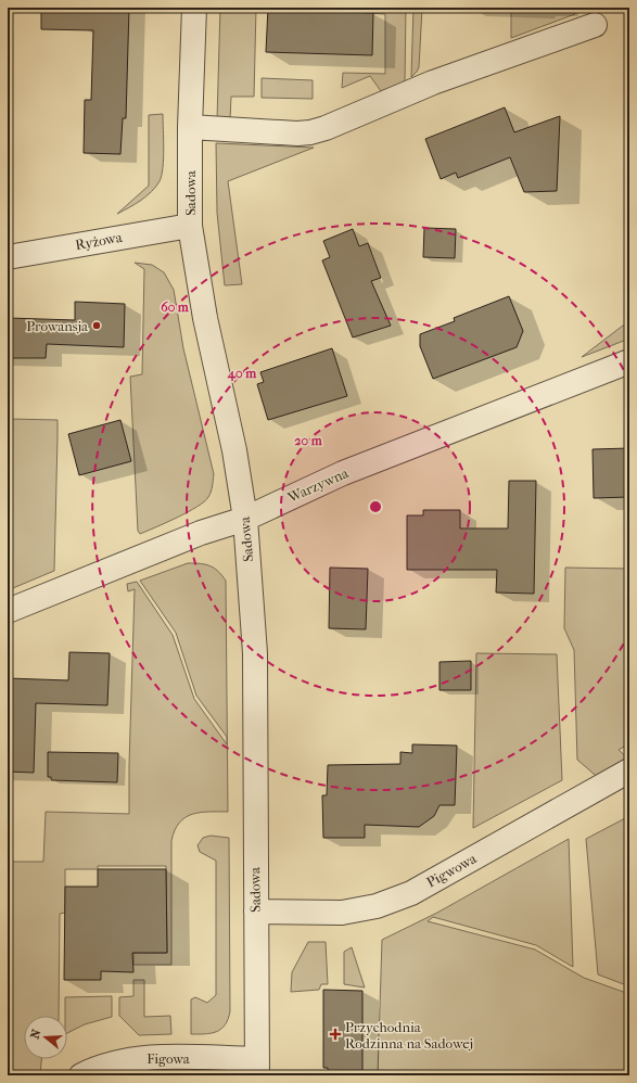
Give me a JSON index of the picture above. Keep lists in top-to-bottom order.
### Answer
{
  "streets": {
    "street": [
      "Sadowa",
      "Ryżowa",
      "Warzywna",
      "Pigwowa",
      "Figowa"
    ]
  },
  "crossings": [
    ["Sadowa", "Ryżowa"],
    ["Sadowa", "Warzywna"],
    ["Sadowa", "Pigwowa"],
    ["Sadowa", "Figowa"]
  ],
  "places": {
    "other": ["Prowansja"],
    "health": ["Przychodnia Rodzinna na Sadowej"]
  },
  "north": "left",
  "rings": ["60 m", "40 m", "20 m"]
}
